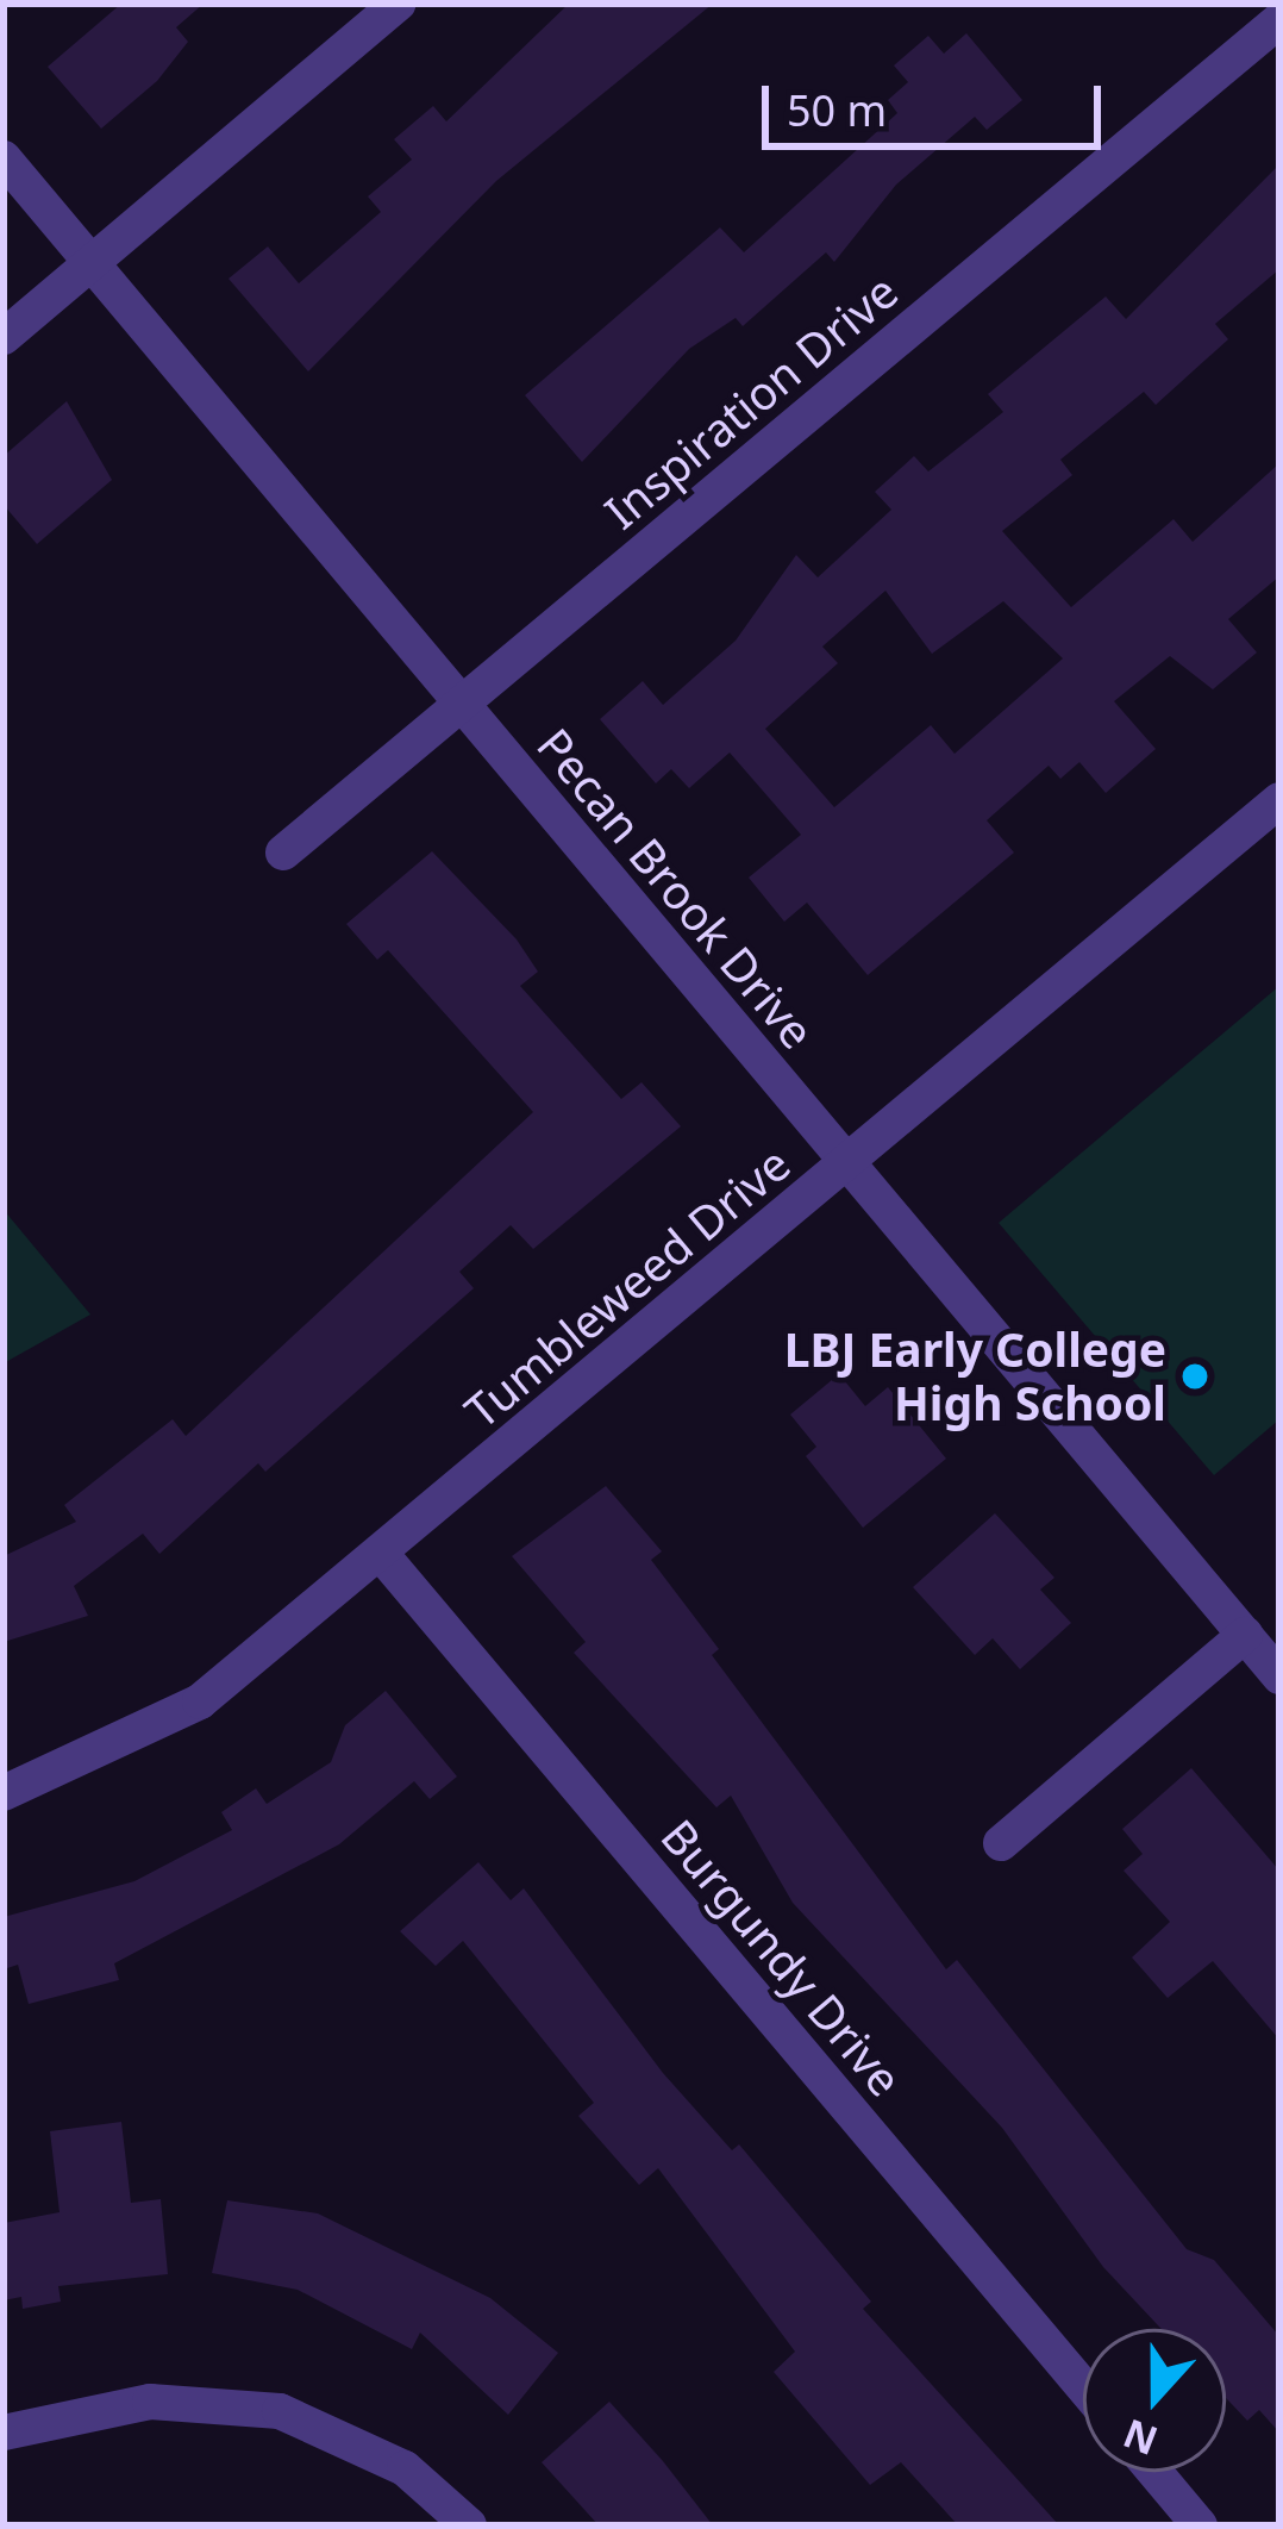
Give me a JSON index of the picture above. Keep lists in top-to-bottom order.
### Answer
{
  "streets": {
    "street": [
      "Inspiration Drive",
      "Pecan Brook Drive",
      "Tumbleweed Drive",
      "Burgundy Drive"
    ]
  },
  "crossings": [
    ["Inspiration Drive", "Pecan Brook Drive"],
    ["Pecan Brook Drive", "Tumbleweed Drive"],
    ["Tumbleweed Drive", "Burgundy Drive"]
  ],
  "places": ["LBJ Early College High School"],
  "scale_bar": "50 m",
  "north": "bottom"
}
